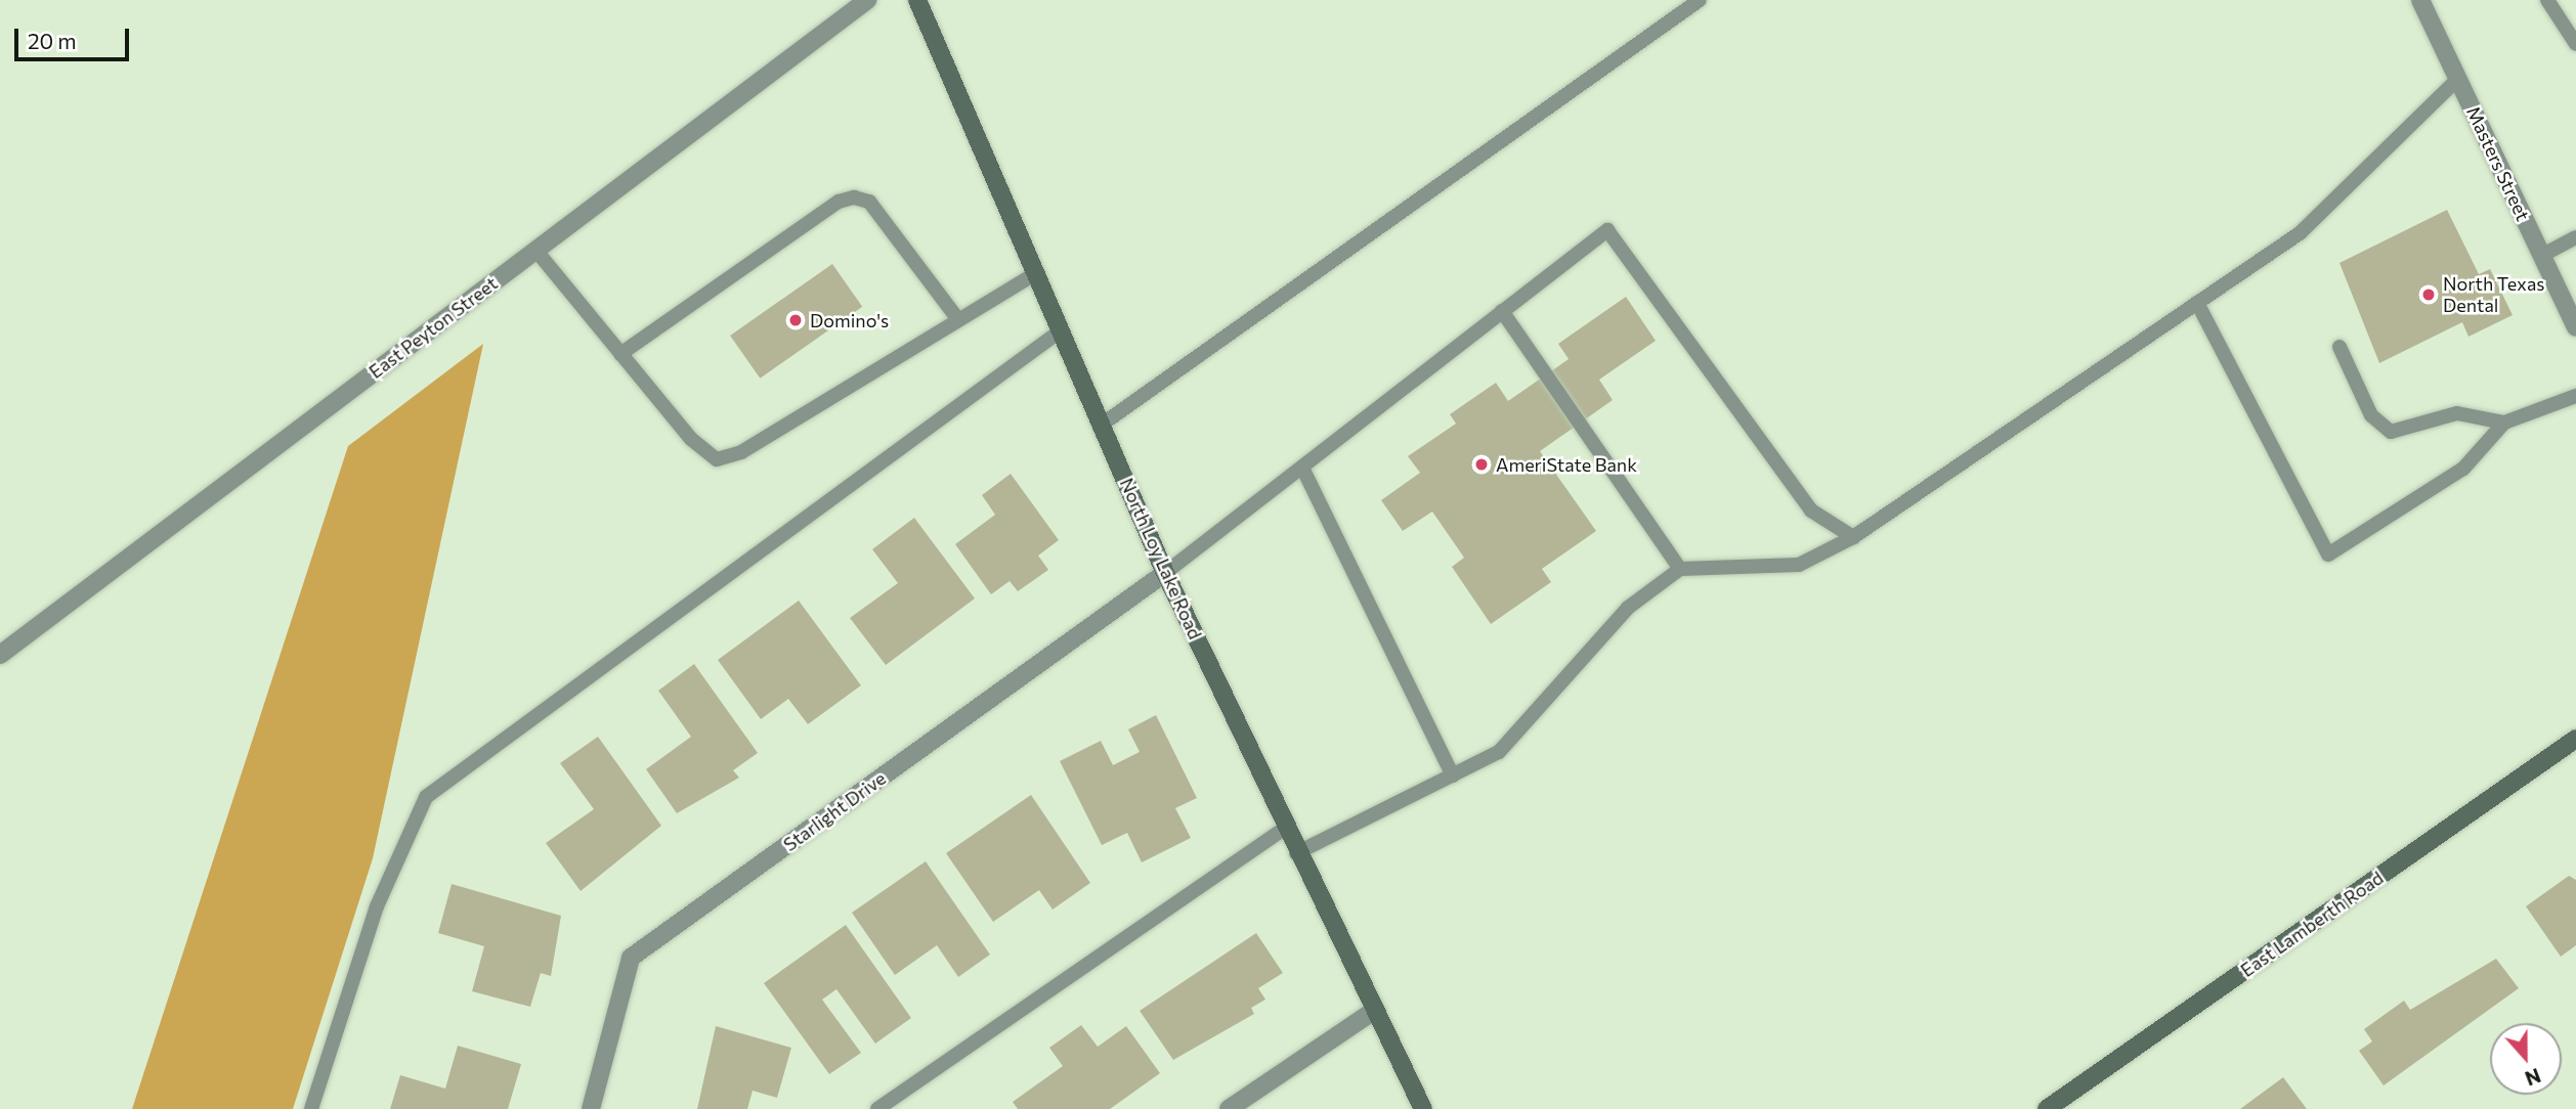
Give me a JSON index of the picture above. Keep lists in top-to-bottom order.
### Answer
{
  "streets": {
    "street": [
      "Masters Street",
      "East Peyton Street",
      "North Loy Lake Road",
      "Starlight Drive",
      "East Lamberth Road"
    ]
  },
  "crossings": [
    ["North Loy Lake Road", "Starlight Drive"]
  ],
  "places": ["North Texas Dental", "Domino's", "AmeriState Bank"],
  "scale_bar": "20 m",
  "north": "bottom"
}
